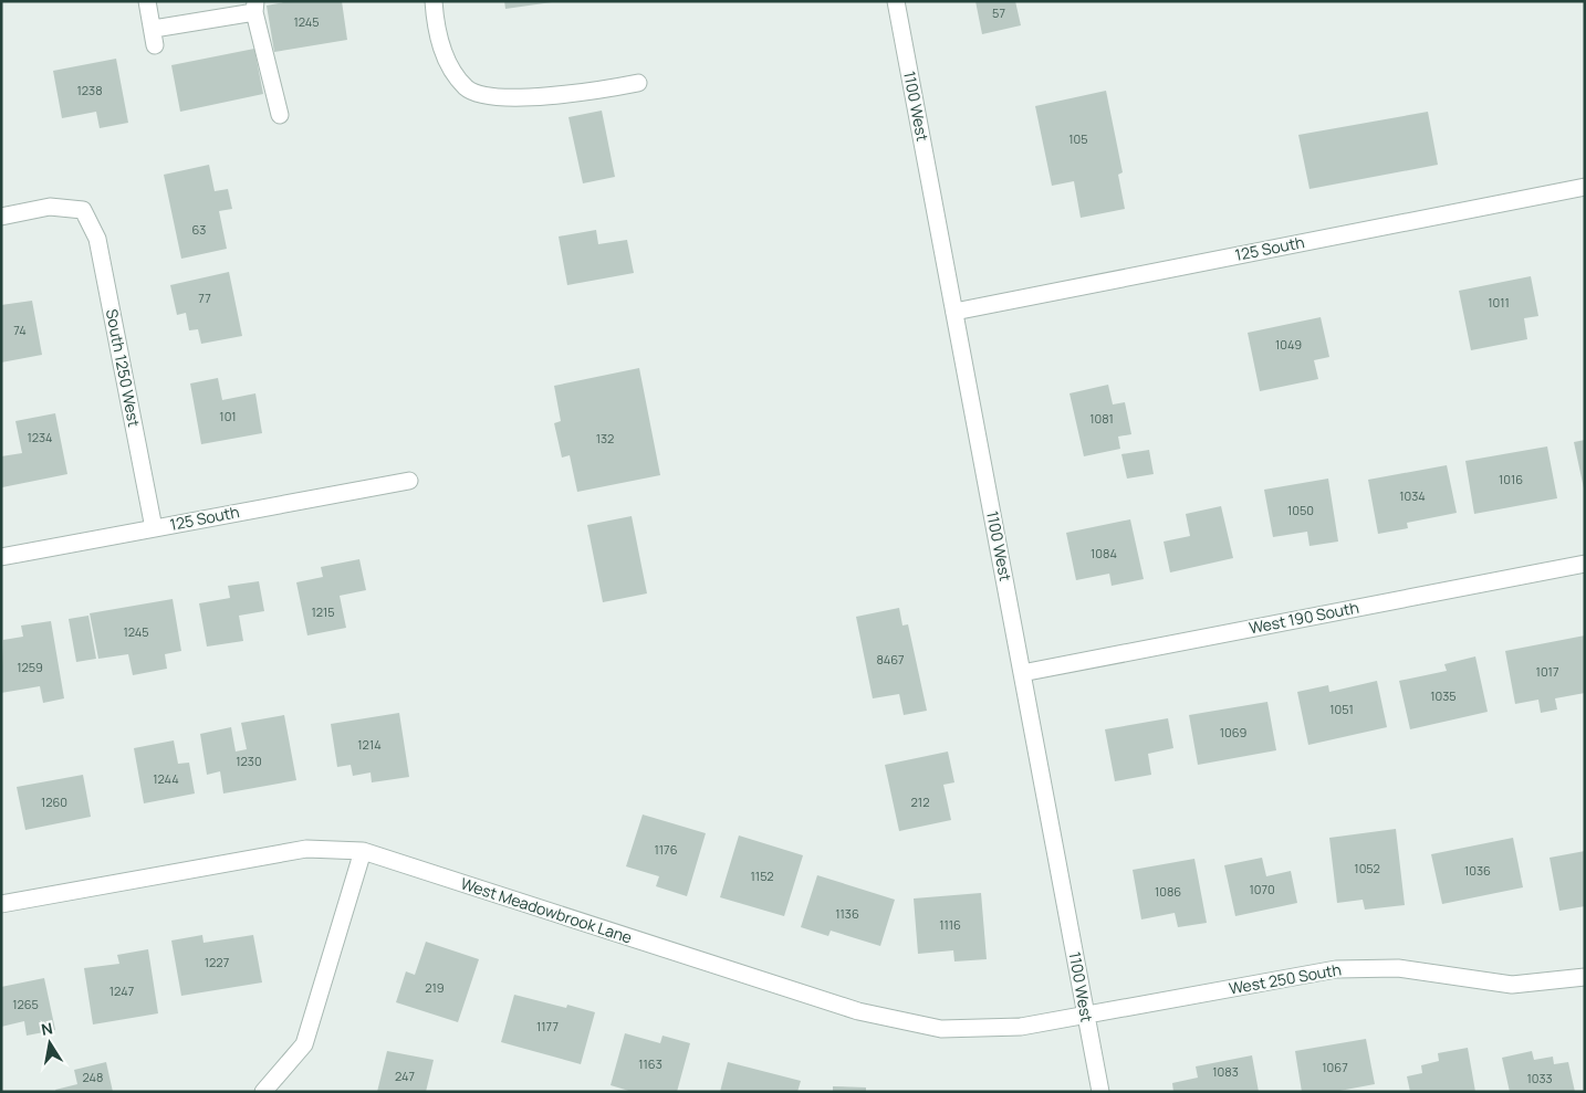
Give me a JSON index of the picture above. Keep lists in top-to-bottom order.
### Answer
{
  "streets": {
    "street": [
      "1100 West",
      "125 South",
      "South 1250 West",
      "West 190 South",
      "West Meadowbrook Lane",
      "West 250 South"
    ]
  },
  "crossings": [
    ["1100 West", "125 South"],
    ["1100 West", "West 190 South"],
    ["1100 West", "West Meadowbrook Lane"],
    ["1100 West", "West 250 South"],
    ["125 South", "South 1250 West"],
    ["West Meadowbrook Lane", "West 250 South"]
  ],
  "house_numbers": [
    "57",
    "1245",
    "1238",
    "105",
    "63",
    "77",
    "1011",
    "74",
    "1049",
    "101",
    "1081",
    "1234",
    "132",
    "1016",
    "1034",
    "1050",
    "1084",
    "1215",
    "1245",
    "8467",
    "1259",
    "1017",
    "1035",
    "1051",
    "1069",
    "1214",
    "1230",
    "1244",
    "1260",
    "212",
    "1176",
    "1052",
    "1036",
    "1152",
    "1070",
    "1086",
    "1136",
    "1116",
    "1227",
    "219",
    "1247",
    "1265",
    "1177",
    "1163",
    "1067",
    "1083",
    "247",
    "248",
    "1033"
  ],
  "north": "top"
}
